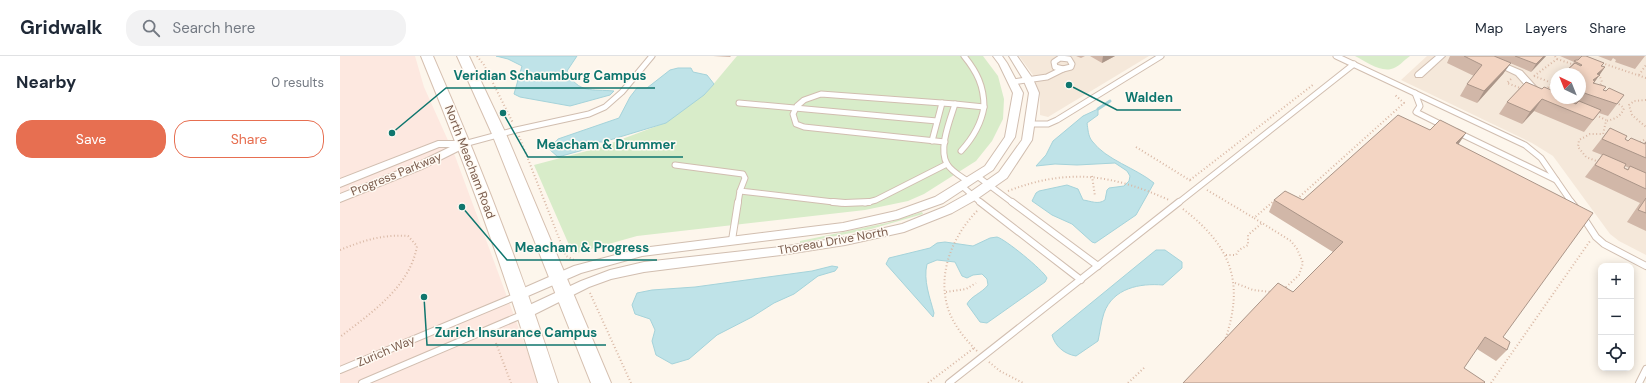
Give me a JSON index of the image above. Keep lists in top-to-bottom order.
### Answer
{
  "streets": {
    "main road": ["North Meacham Road"],
    "street": ["Progress Parkway", "Thoreau Drive North"],
    "lane": ["Zurich Way"]
  },
  "crossings": [
    ["North Meacham Road", "Progress Parkway"],
    ["North Meacham Road", "Thoreau Drive North"],
    ["North Meacham Road", "Zurich Way"],
    ["Thoreau Drive North", "Zurich Way"]
  ],
  "places": [
    "Walden",
    "Meacham & Drummer",
    "Veridian Schaumburg Campus",
    "Meacham & Progress",
    "Zurich Insurance Campus"
  ],
  "north": "top left",
  "page": {
    "header": "Gridwalk",
    "search": "Search here",
    "nav": ["Map", "Layers", "Share"],
    "heading": ["Nearby", "0 results"],
    "buttons": ["Save", "Share"],
    "map_buttons": ["+", "−"]
  }
}
